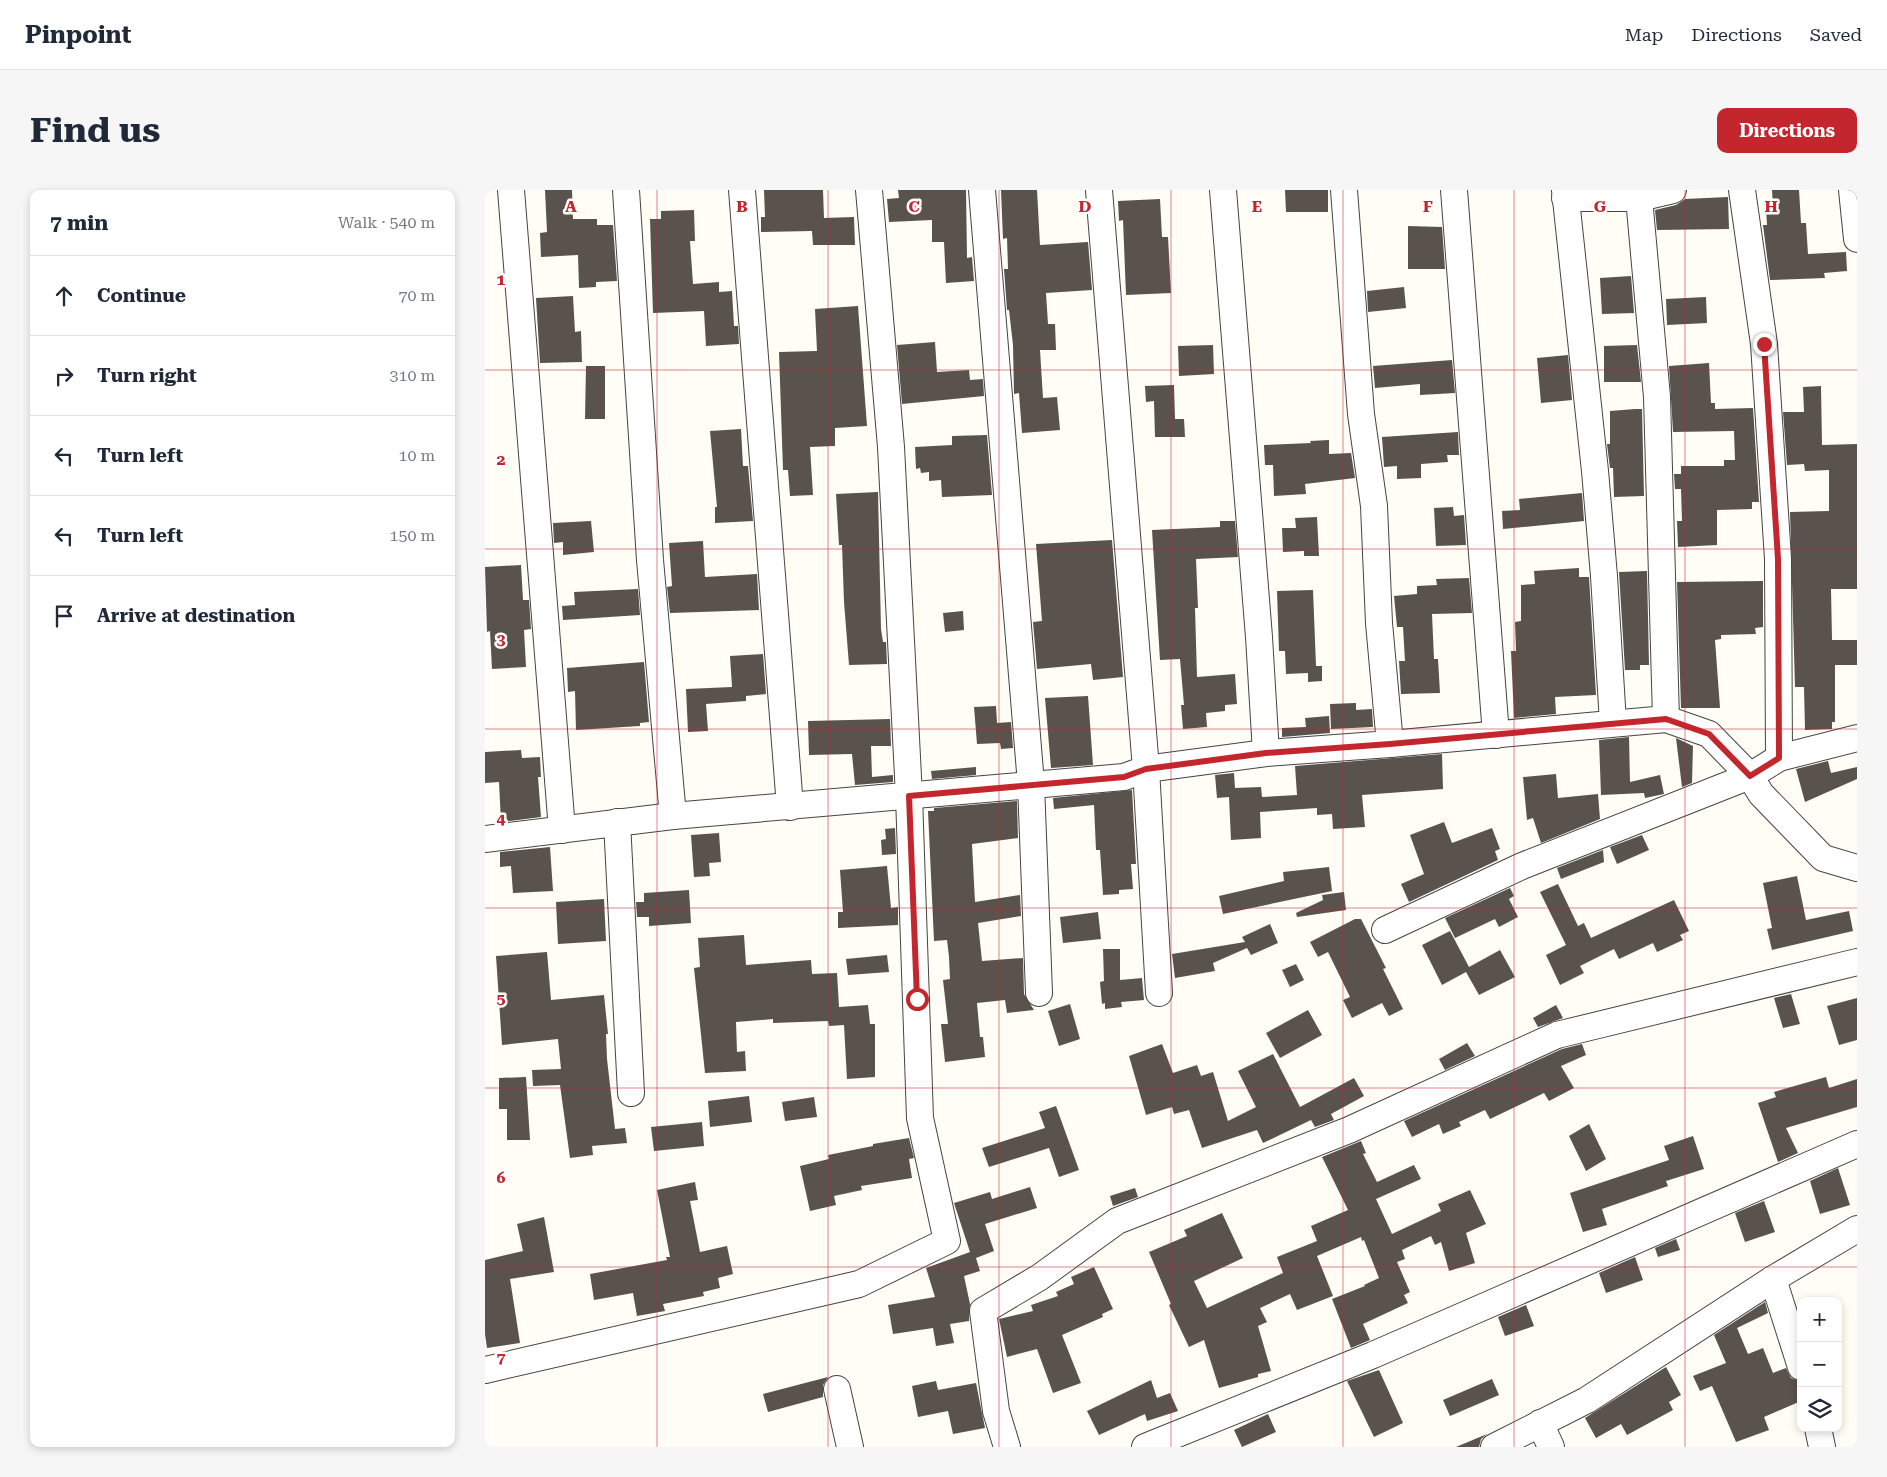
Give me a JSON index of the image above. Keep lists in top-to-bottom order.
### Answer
{
  "page": {
    "header": "Pinpoint",
    "nav": ["Map", "Directions", "Saved"],
    "buttons": "Directions",
    "title": "Find us",
    "heading": ["7 min", "Walk · 540 m"],
    "list": [
      ["Continue", "70 m"],
      ["Turn right", "310 m"],
      ["Turn left", "10 m"],
      ["Turn left", "150 m"],
      "Arrive at destination"
    ],
    "map_buttons": ["+", "−"]
  },
  "grid": {
    "columns": [
      "A",
      "B",
      "C",
      "D",
      "E",
      "F",
      "G",
      "H"
    ],
    "rows": [
      "1",
      "2",
      "3",
      "4",
      "5",
      "6",
      "7"
    ]
  }
}
